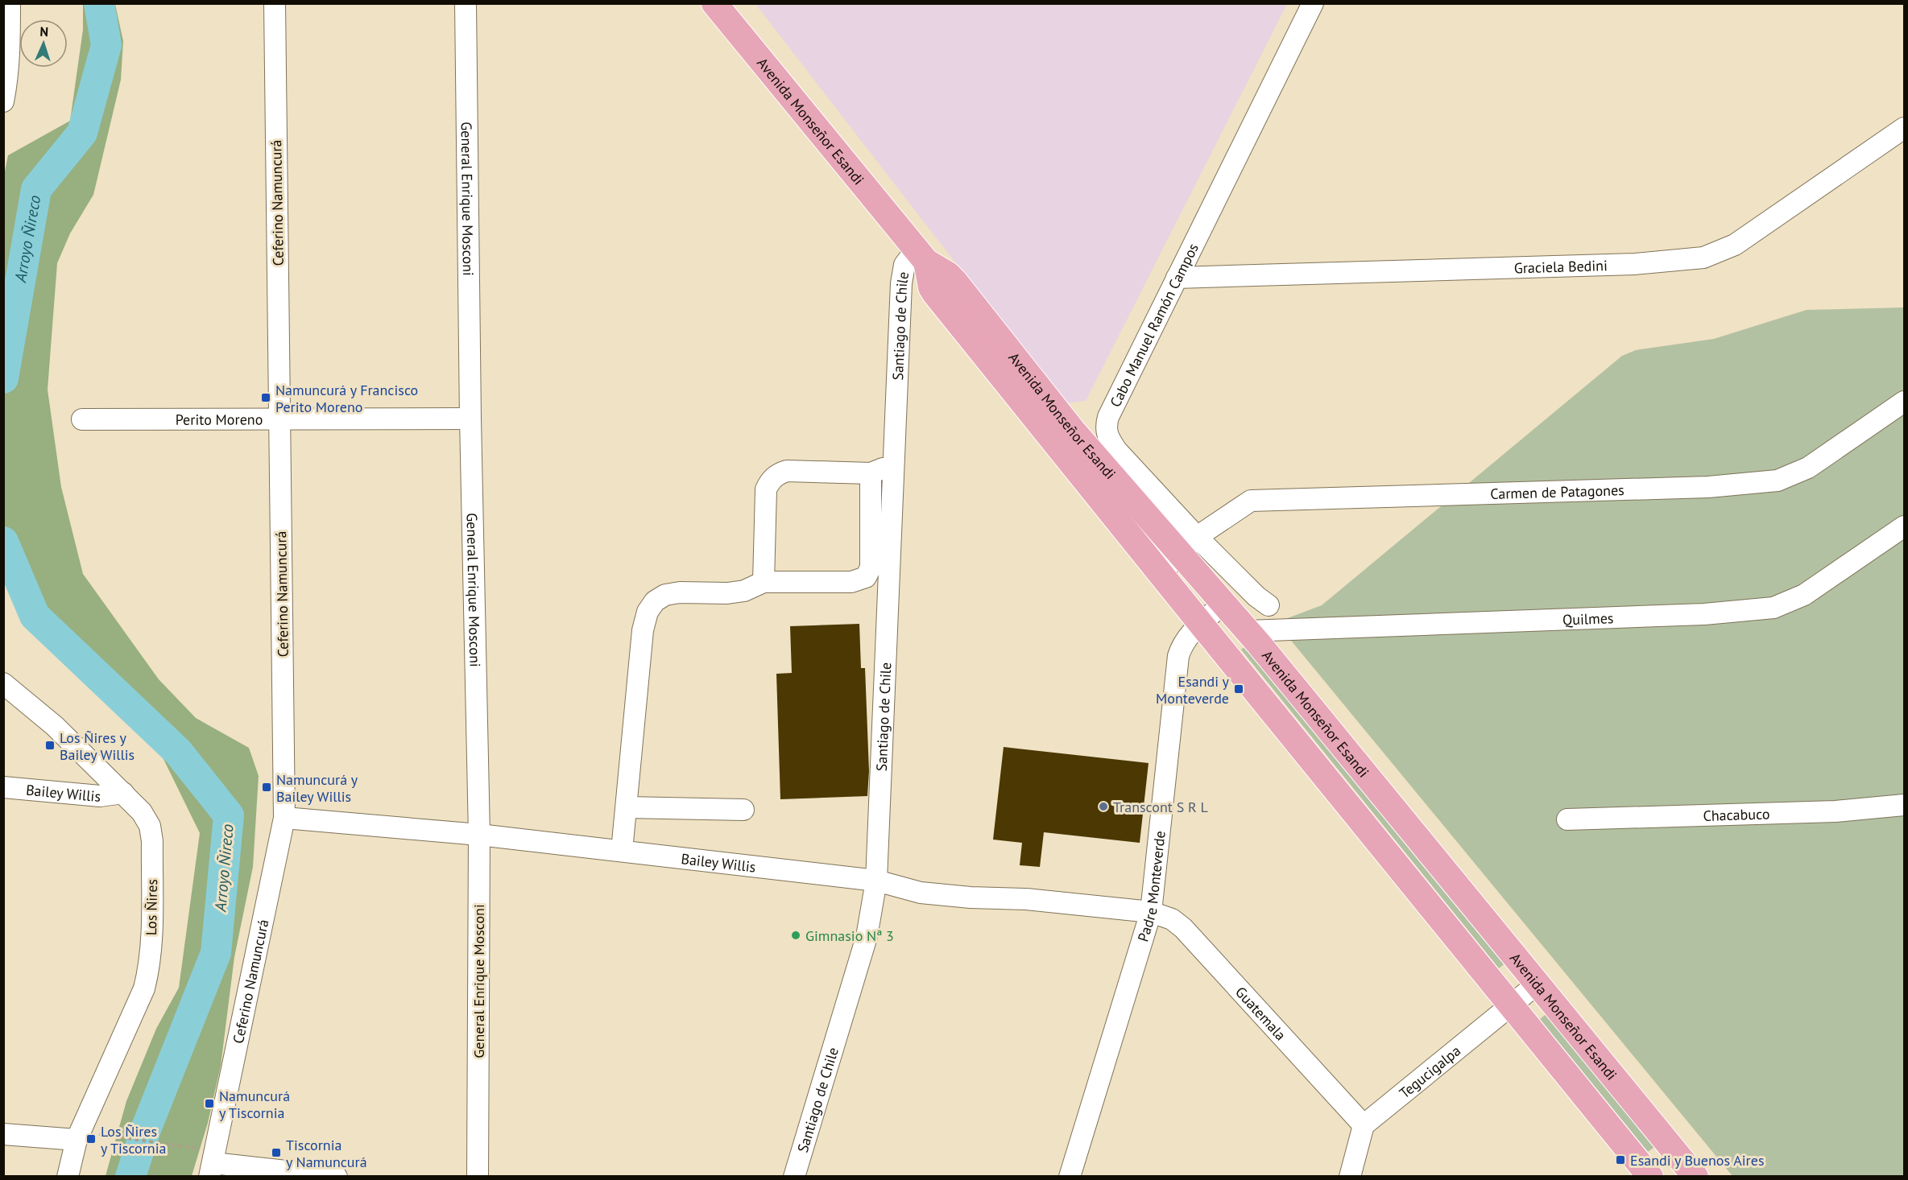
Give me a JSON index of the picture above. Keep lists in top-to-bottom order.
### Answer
{
  "streets": {
    "main road": ["Avenida Monseñor Esandi"],
    "street": [
      "General Enrique Mosconi",
      "Ceferino Namuncurá",
      "Graciela Bedini",
      "Cabo Manuel Ramón Campos",
      "Santiago de Chile",
      "Perito Moreno",
      "Carmen de Patagones",
      "Quilmes",
      "Bailey Willis",
      "Chacabuco",
      "Padre Monteverde",
      "Los Ñires",
      "Guatemala",
      "Tegucigalpa"
    ]
  },
  "crossings": [
    ["Avenida Monseñor Esandi", "Cabo Manuel Ramón Campos"],
    ["Avenida Monseñor Esandi", "Santiago de Chile"],
    ["Avenida Monseñor Esandi", "Carmen de Patagones"],
    ["Avenida Monseñor Esandi", "Quilmes"],
    ["Avenida Monseñor Esandi", "Padre Monteverde"],
    ["Avenida Monseñor Esandi", "Tegucigalpa"],
    ["General Enrique Mosconi", "Perito Moreno"],
    ["General Enrique Mosconi", "Bailey Willis"],
    ["Ceferino Namuncurá", "Perito Moreno"],
    ["Ceferino Namuncurá", "Bailey Willis"],
    ["Graciela Bedini", "Cabo Manuel Ramón Campos"],
    ["Cabo Manuel Ramón Campos", "Carmen de Patagones"],
    ["Santiago de Chile", "Bailey Willis"],
    ["Bailey Willis", "Padre Monteverde"],
    ["Bailey Willis", "Los Ñires"],
    ["Bailey Willis", "Guatemala"],
    ["Padre Monteverde", "Guatemala"],
    ["Guatemala", "Tegucigalpa"]
  ],
  "water": ["Arroyo Ñireco"],
  "places": {
    "transit": [
      "Namuncurá y Francisco Perito Moreno",
      "Esandi y Monteverde",
      "Los Ñires y Bailey Willis",
      "Namuncurá y Bailey Willis",
      "Namuncurá y Tiscornia",
      "Los Ñires y Tiscornia",
      "Tiscornia y Namuncurá",
      "Esandi y Buenos Aires"
    ],
    "other": ["Transcont S R L", "Gimnasio Nª 3"]
  },
  "north": "top"
}
